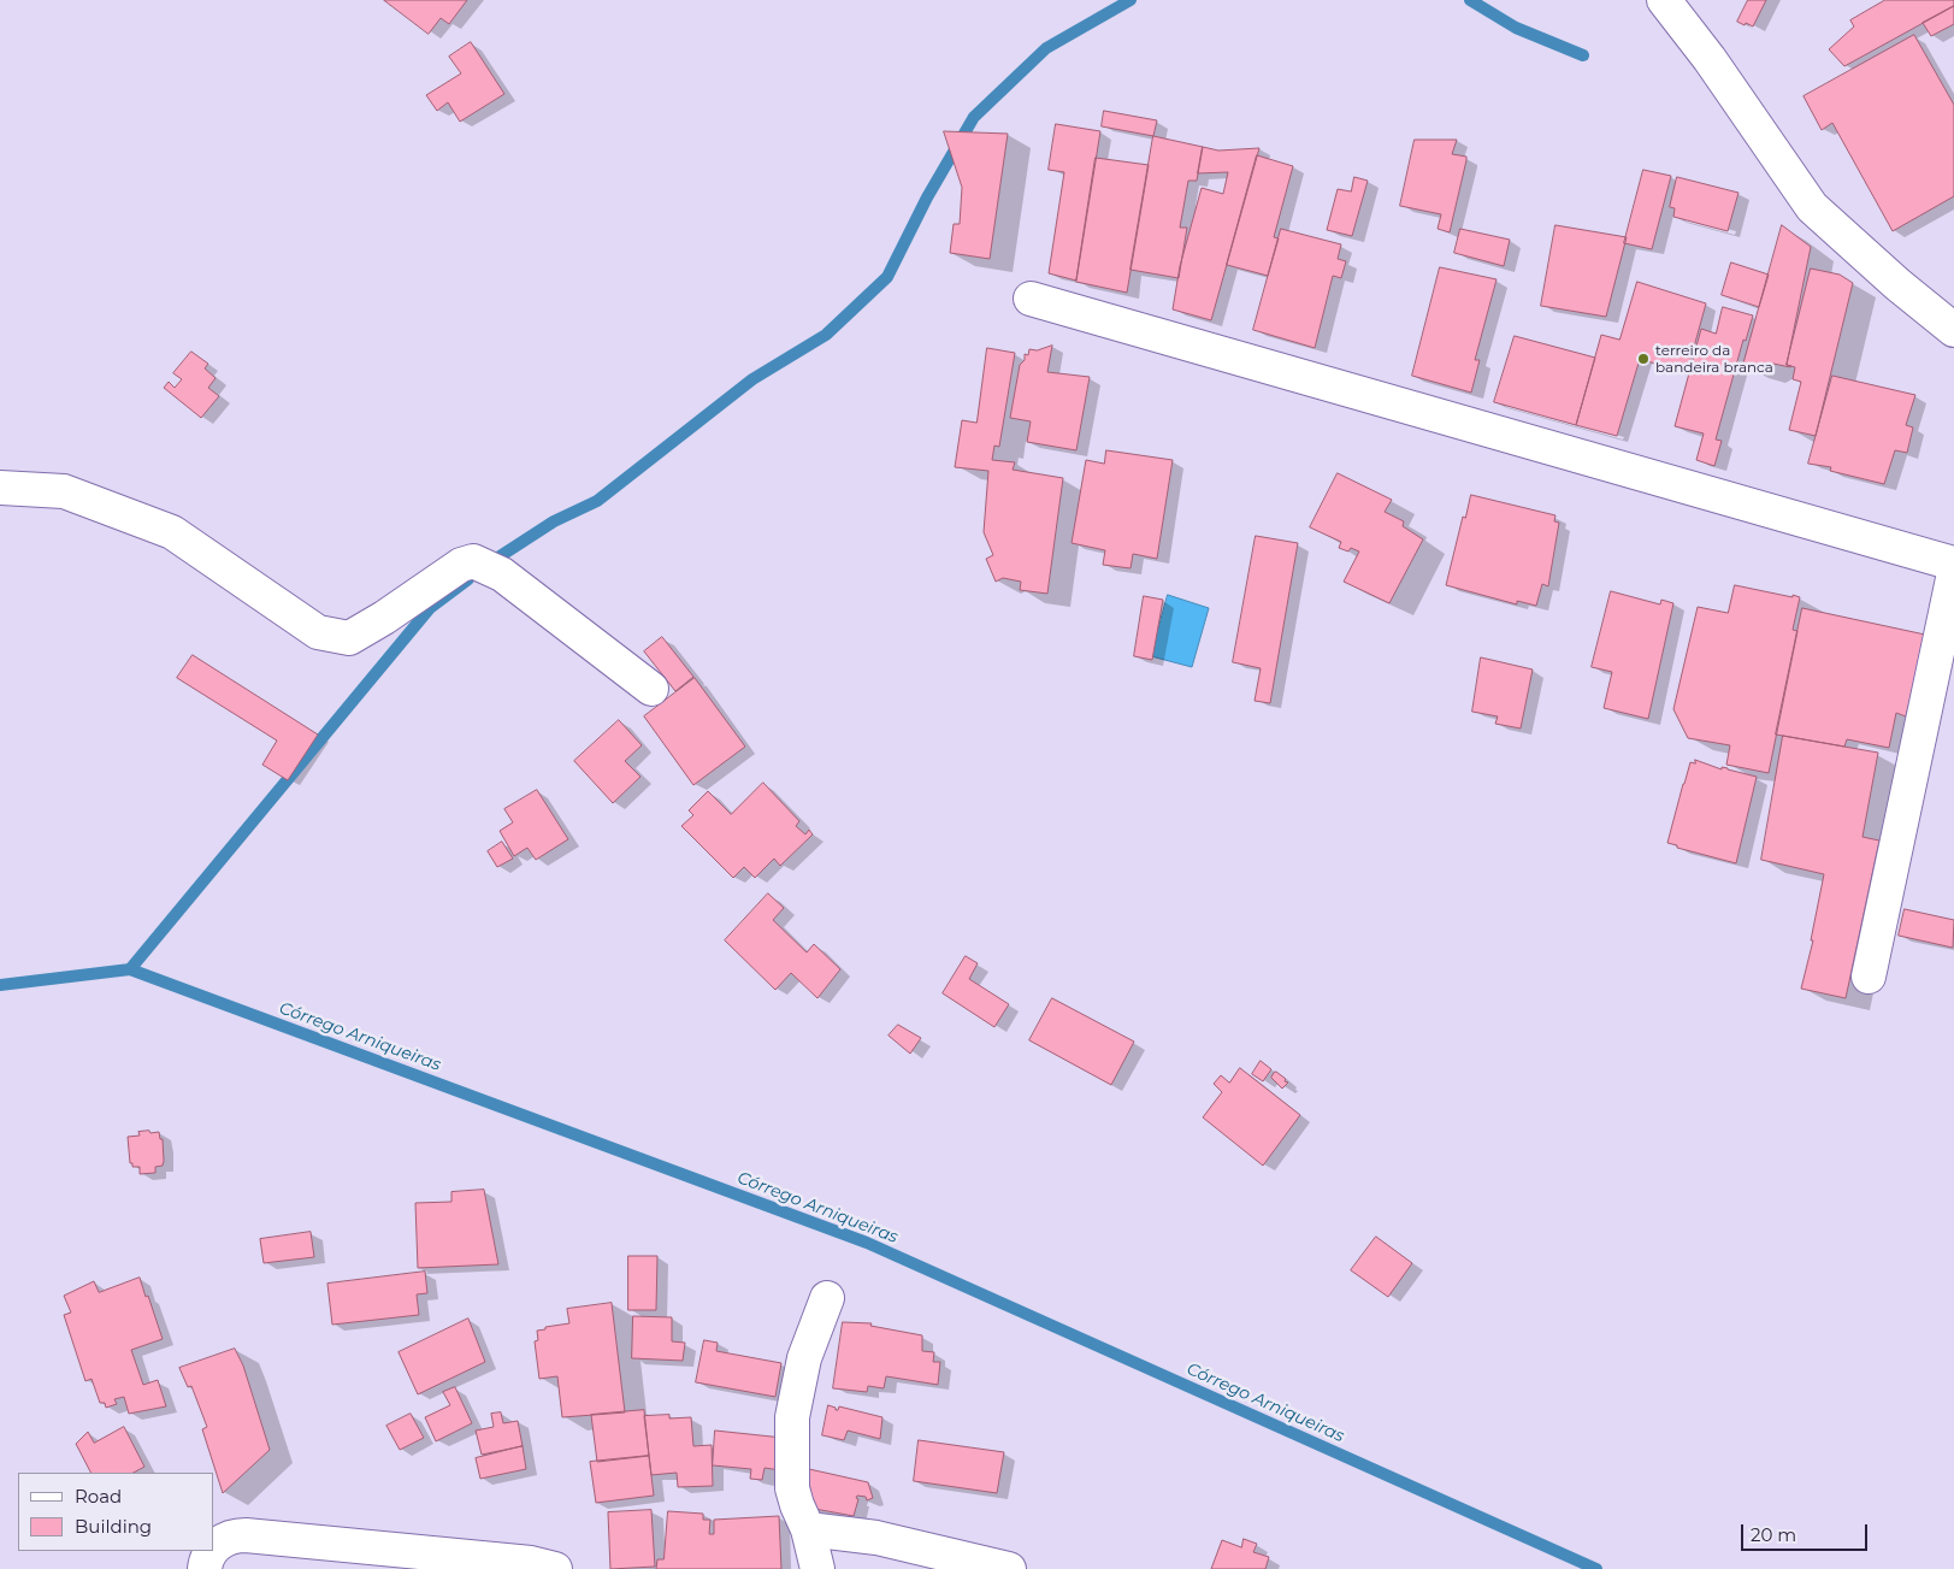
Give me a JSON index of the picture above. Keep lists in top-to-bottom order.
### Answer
{
  "water": ["Córrego Arniqueiras"],
  "places": ["terreiro da bandeira branca"],
  "legend": ["Road", "Building"],
  "scale_bar": "20 m"
}
